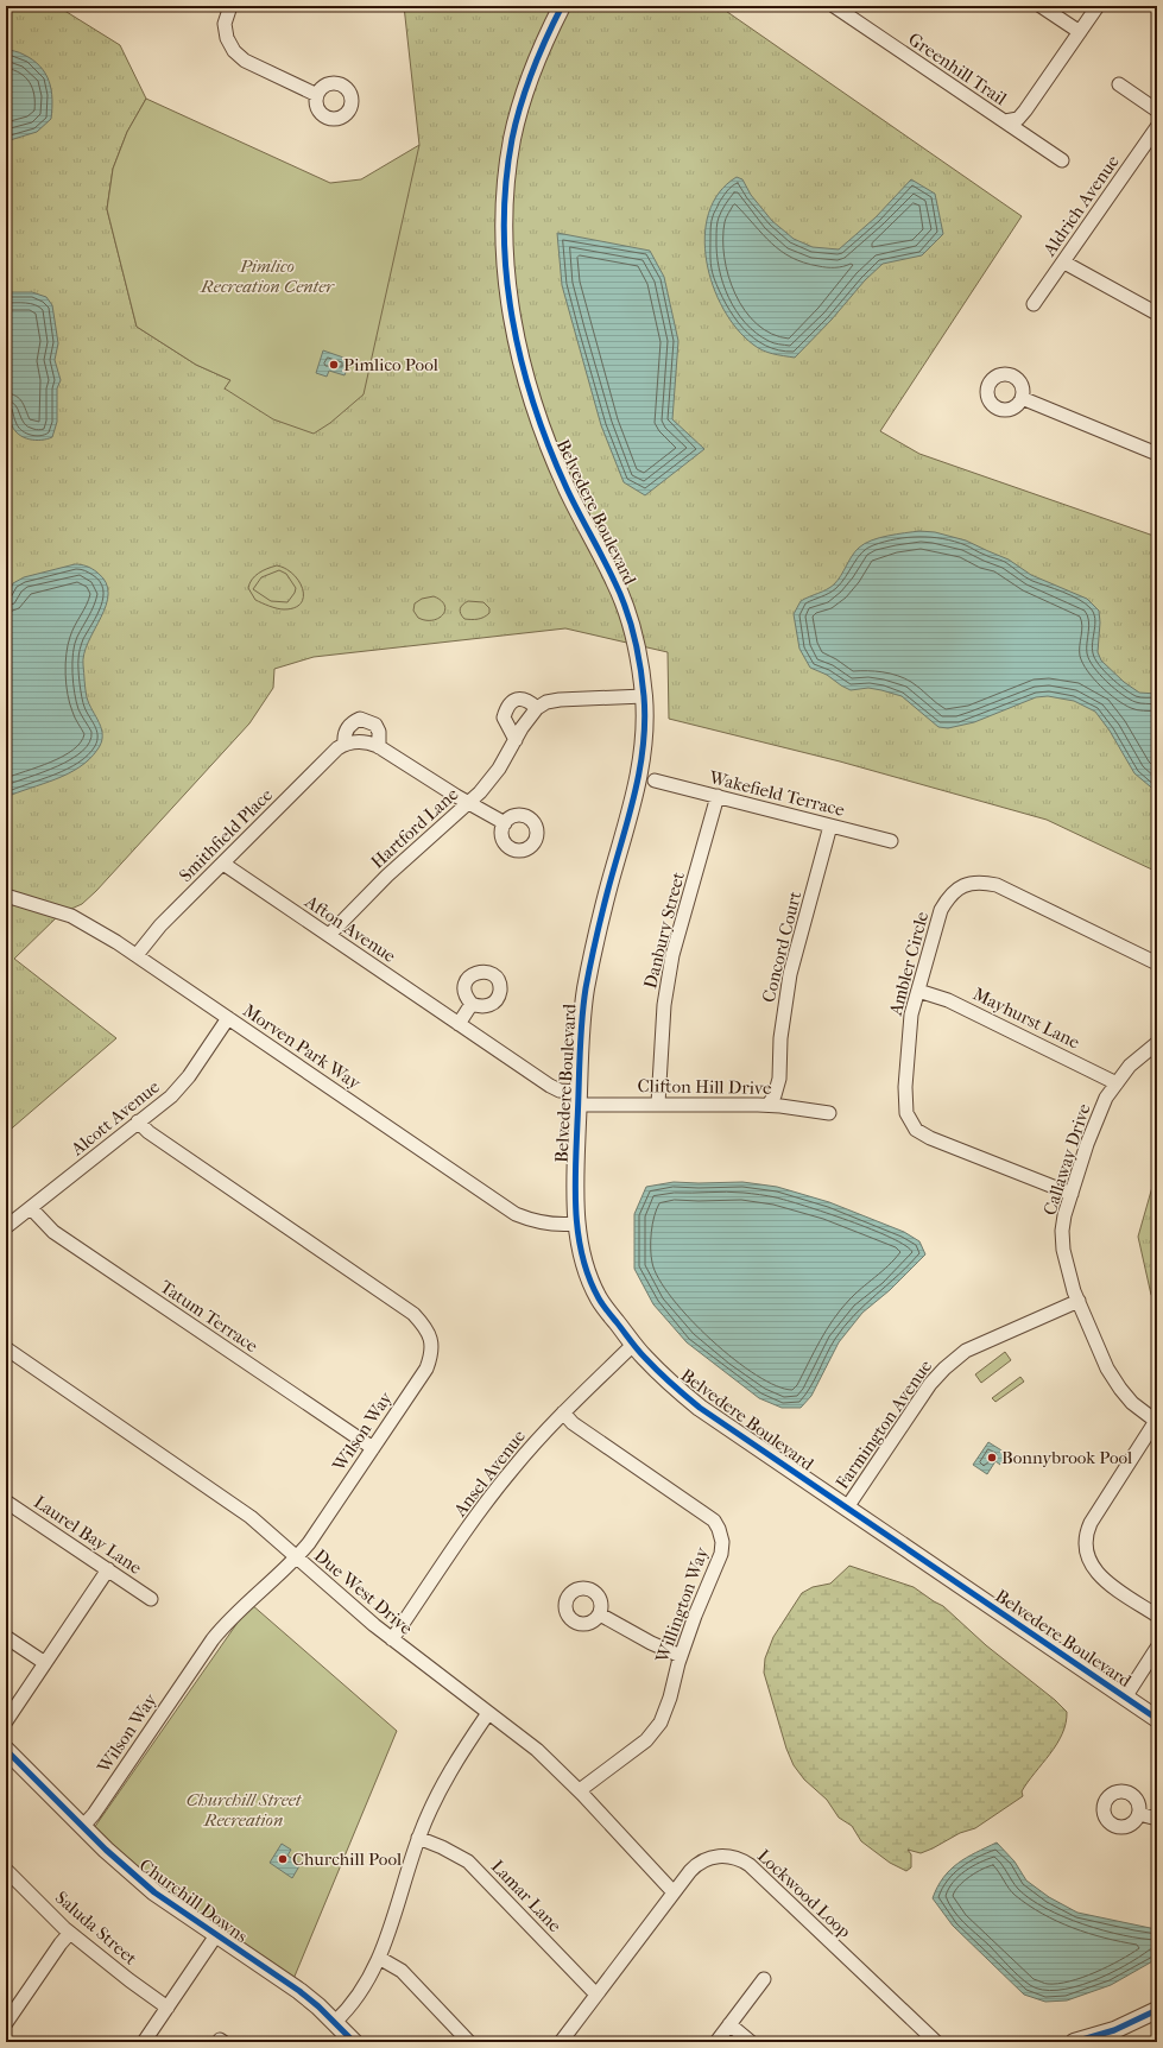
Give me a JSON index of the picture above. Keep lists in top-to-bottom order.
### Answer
{
  "streets": {
    "street": [
      "Greenhill Trail",
      "Aldrich Avenue",
      "Belvedere Boulevard",
      "Wakefield Terrace",
      "Hartford Lane",
      "Smithfield Place",
      "Afton Avenue",
      "Danbury Street",
      "Concord Court",
      "Ambler Circle",
      "Mayhurst Lane",
      "Morven Park Way",
      "Clifton Hill Drive",
      "Alcott Avenue",
      "Callaway Drive",
      "Tatum Terrace",
      "Farmington Avenue",
      "Wilson Way",
      "Ansel Avenue",
      "Laurel Bay Lane",
      "Due West Drive",
      "Willington Way",
      "Lockwood Loop",
      "Lamar Lane",
      "Churchill Downs",
      "Saluda Street"
    ]
  },
  "crossings": [
    ["Belvedere Boulevard", "Afton Avenue"],
    ["Belvedere Boulevard", "Morven Park Way"],
    ["Belvedere Boulevard", "Clifton Hill Drive"],
    ["Belvedere Boulevard", "Farmington Avenue"],
    ["Belvedere Boulevard", "Ansel Avenue"],
    ["Wakefield Terrace", "Danbury Street"],
    ["Wakefield Terrace", "Concord Court"],
    ["Hartford Lane", "Afton Avenue"],
    ["Smithfield Place", "Afton Avenue"],
    ["Smithfield Place", "Morven Park Way"],
    ["Afton Avenue", "Clifton Hill Drive"],
    ["Danbury Street", "Clifton Hill Drive"],
    ["Concord Court", "Clifton Hill Drive"],
    ["Ambler Circle", "Mayhurst Lane"],
    ["Ambler Circle", "Callaway Drive"],
    ["Mayhurst Lane", "Callaway Drive"],
    ["Morven Park Way", "Alcott Avenue"],
    ["Alcott Avenue", "Tatum Terrace"],
    ["Alcott Avenue", "Wilson Way"],
    ["Callaway Drive", "Farmington Avenue"],
    ["Tatum Terrace", "Wilson Way"],
    ["Wilson Way", "Due West Drive"],
    ["Wilson Way", "Churchill Downs"],
    ["Ansel Avenue", "Due West Drive"],
    ["Ansel Avenue", "Willington Way"],
    ["Due West Drive", "Willington Way"],
    ["Due West Drive", "Lockwood Loop"],
    ["Lockwood Loop", "Lamar Lane"]
  ],
  "parks": ["Pimlico Recreation Center", "Churchill Street Recreation"],
  "places": ["Pimlico Pool", "Bonnybrook Pool", "Churchill Pool"]
}
